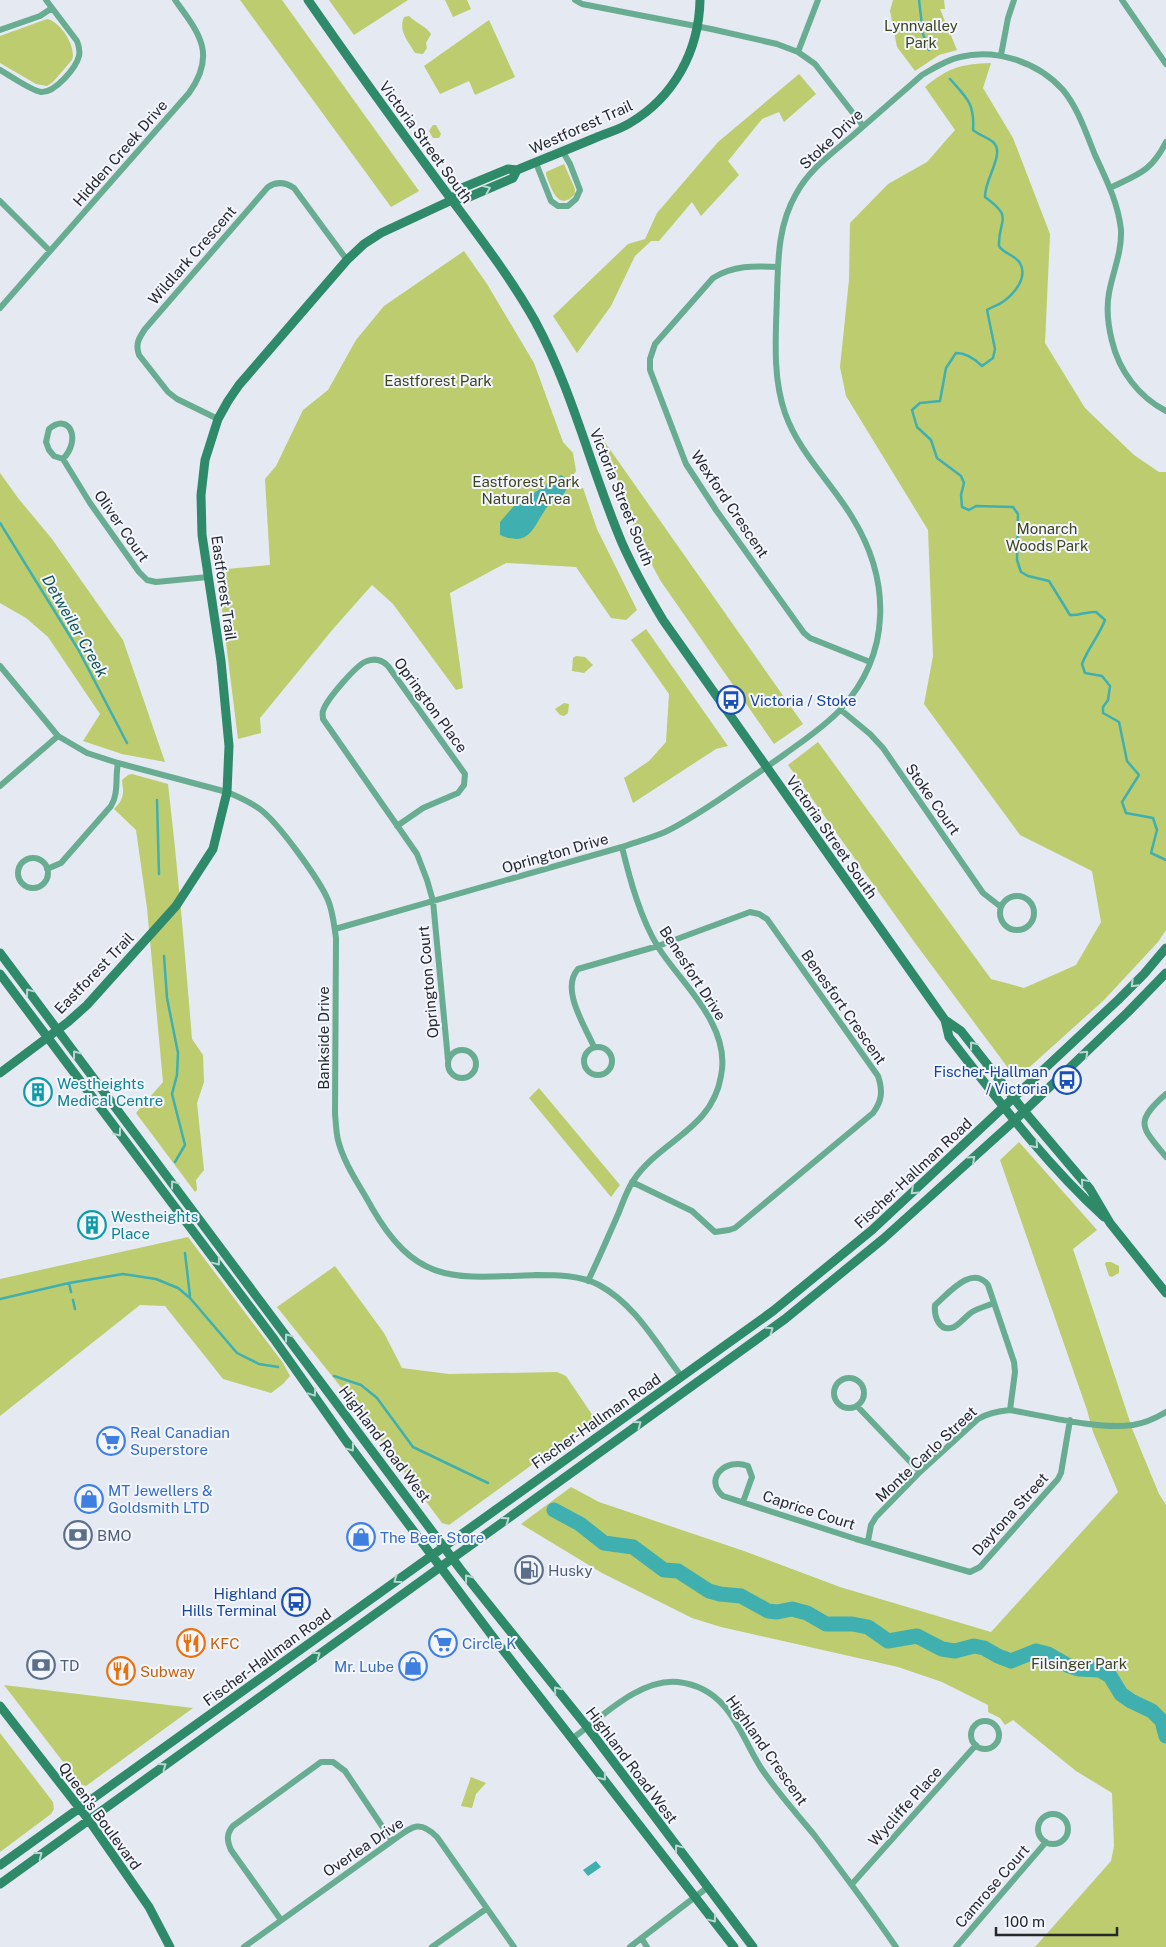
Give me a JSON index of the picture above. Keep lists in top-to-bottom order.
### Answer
{
  "streets": {
    "main road": [
      "Westforest Trail",
      "Victoria Street South",
      "Eastforest Trail",
      "Fischer-Hallman Road",
      "Highland Road West",
      "Queen's Boulevard"
    ],
    "street": [
      "Stoke Drive",
      "Hidden Creek Drive",
      "Wildlark Crescent",
      "Wexford Crescent",
      "Oliver Court",
      "Oprington Place",
      "Stoke Court",
      "Oprington Drive",
      "Benesfort Drive",
      "Oprington Court",
      "Benesfort Crescent",
      "Bankside Drive",
      "Monte Carlo Street",
      "Caprice Court",
      "Daytona Street",
      "Highland Crescent",
      "Wycliffe Place",
      "Overlea Drive",
      "Camrose Court"
    ]
  },
  "crossings": [
    ["Westforest Trail", "Victoria Street South"],
    ["Westforest Trail", "Eastforest Trail"],
    ["Stoke Drive", "Victoria Street South"],
    ["Stoke Drive", "Wexford Crescent"],
    ["Stoke Drive", "Stoke Court"],
    ["Stoke Drive", "Oprington Drive"],
    ["Victoria Street South", "Eastforest Trail"],
    ["Victoria Street South", "Oprington Drive"],
    ["Victoria Street South", "Fischer-Hallman Road"],
    ["Wildlark Crescent", "Eastforest Trail"],
    ["Oliver Court", "Eastforest Trail"],
    ["Eastforest Trail", "Bankside Drive"],
    ["Eastforest Trail", "Highland Road West"],
    ["Oprington Place", "Oprington Drive"],
    ["Oprington Place", "Oprington Court"],
    ["Oprington Drive", "Benesfort Drive"],
    ["Oprington Drive", "Oprington Court"],
    ["Oprington Drive", "Bankside Drive"],
    ["Benesfort Drive", "Benesfort Crescent"],
    ["Benesfort Drive", "Bankside Drive"],
    ["Bankside Drive", "Fischer-Hallman Road"],
    ["Fischer-Hallman Road", "Highland Road West"],
    ["Fischer-Hallman Road", "Queen's Boulevard"],
    ["Highland Road West", "Highland Crescent"],
    ["Monte Carlo Street", "Caprice Court"],
    ["Monte Carlo Street", "Daytona Street"],
    ["Caprice Court", "Daytona Street"],
    ["Highland Crescent", "Wycliffe Place"]
  ],
  "water": ["Detweiler Creek"],
  "parks": [
    "Lynnvalley Park",
    "Eastforest Park",
    "Eastforest Park Natural Area",
    "Monarch Woods Park",
    "Filsinger Park"
  ],
  "places": {
    "bus stop": ["Victoria / Stoke", "Fischer-Hallman / Victoria", "Highland Hills Terminal"],
    "building": ["Westheights Medical Centre", "Westheights Place"],
    "supermarket": ["Real Canadian Superstore", "Circle K"],
    "shop": ["MT Jewellers & Goldsmith LTD", "The Beer Store", "Mr. Lube"],
    "bank": ["BMO", "TD"],
    "fuel station": ["Husky"],
    "restaurant": ["KFC", "Subway"]
  },
  "scale_bar": "100 m"
}
